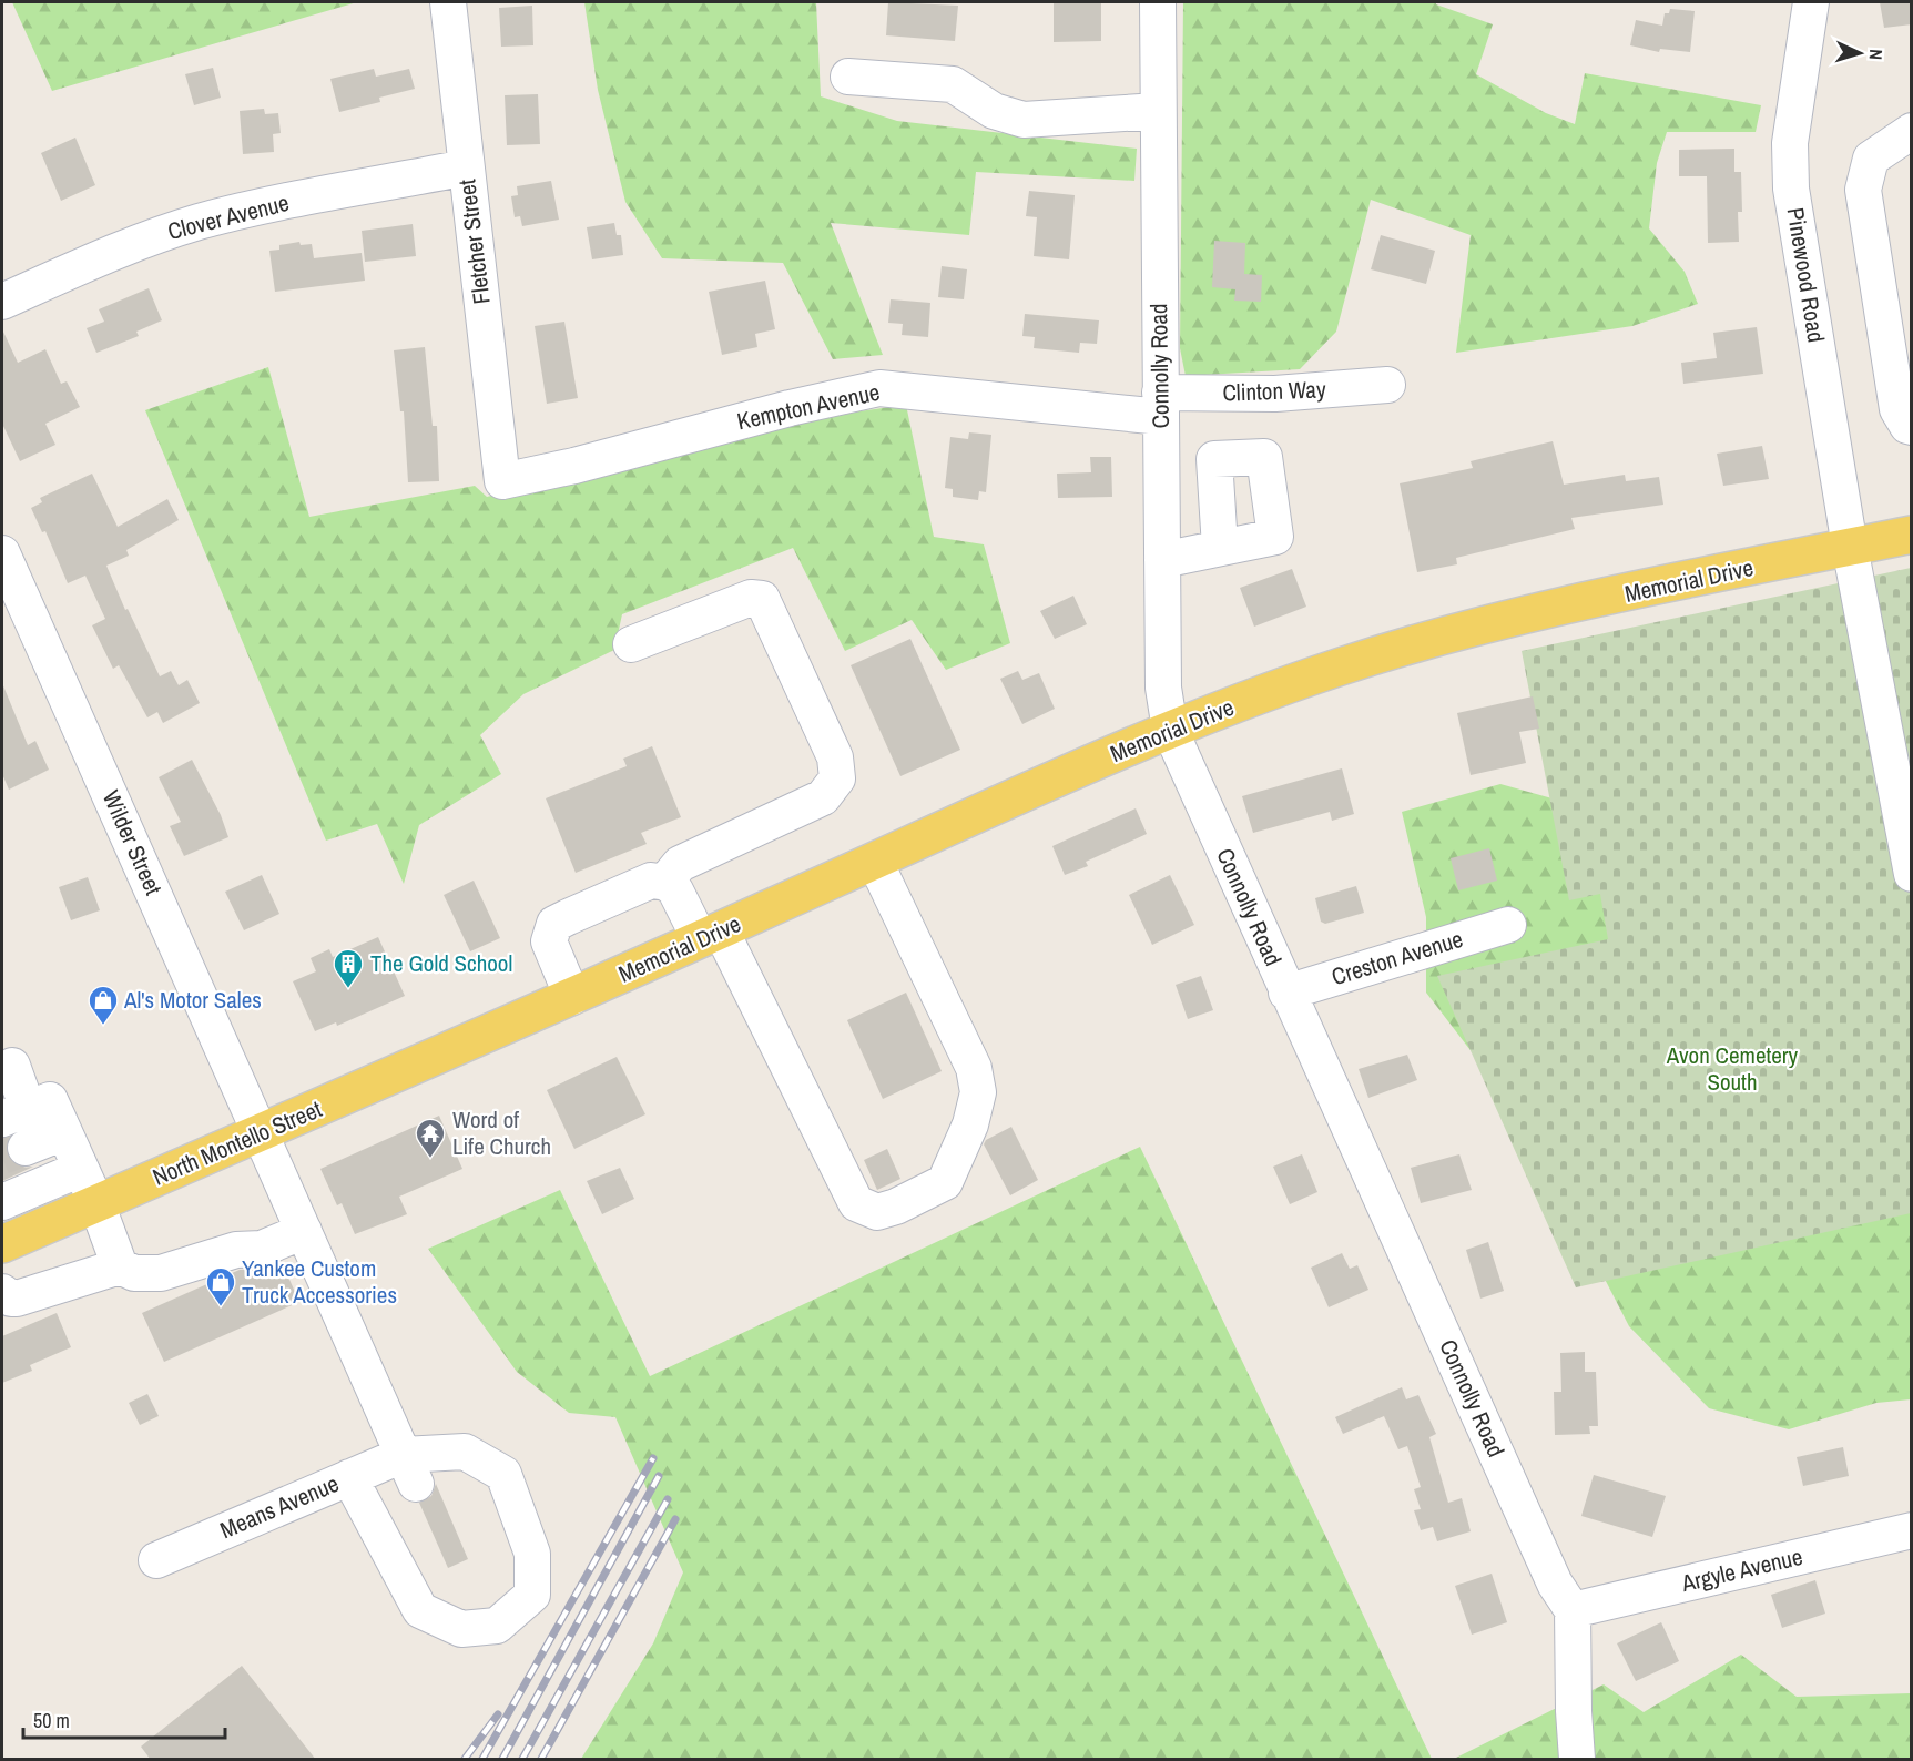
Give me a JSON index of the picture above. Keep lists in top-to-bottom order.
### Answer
{
  "streets": {
    "main road": ["Memorial Drive", "North Montello Street"],
    "street": [
      "Clover Avenue",
      "Fletcher Street",
      "Pinewood Road",
      "Connolly Road",
      "Clinton Way",
      "Kempton Avenue",
      "Wilder Street",
      "Creston Avenue",
      "Means Avenue",
      "Argyle Avenue"
    ]
  },
  "crossings": [
    ["Clover Avenue", "Fletcher Street"],
    ["Fletcher Street", "Kempton Avenue"],
    ["Pinewood Road", "Memorial Drive"],
    ["Connolly Road", "Clinton Way"],
    ["Connolly Road", "Kempton Avenue"],
    ["Connolly Road", "Memorial Drive"],
    ["Connolly Road", "Creston Avenue"],
    ["Connolly Road", "Argyle Avenue"],
    ["Clinton Way", "Kempton Avenue"],
    ["Memorial Drive", "North Montello Street"],
    ["Wilder Street", "North Montello Street"],
    ["Wilder Street", "Means Avenue"]
  ],
  "parks": ["Avon Cemetery South"],
  "places": {
    "building": ["The Gold School"],
    "shop": ["Al's Motor Sales", "Yankee Custom Truck Accessories"],
    "temple": ["Word of Life Church"]
  },
  "scale_bar": "50 m",
  "north": "right"
}
